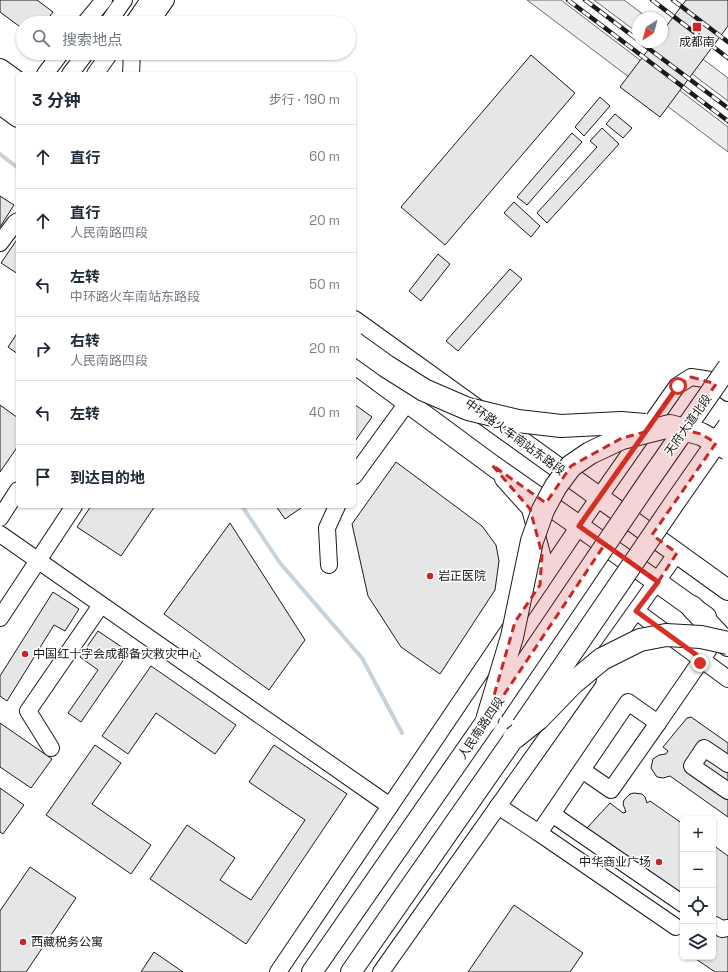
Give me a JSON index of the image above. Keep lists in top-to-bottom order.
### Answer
{
  "streets": {
    "main road": ["天府大道北段", "中环路火车南站东路段", "人民南路四段"]
  },
  "crossings": [
    ["天府大道北段", "人民南路四段"]
  ],
  "places": {
    "transit": ["成都南"],
    "other": [
      "岩正医院",
      "中国红十字会成都备灾救灾中心",
      "中华商业广场",
      "西藏税务公寓"
    ]
  },
  "north": "bottom left",
  "page": {
    "search": "搜索地点",
    "heading": ["3 分钟", "步行 · 190 m"],
    "list": [
      ["直行", "60 m"],
      ["直行", "人民南路四段", "20 m"],
      ["左转", "中环路火车南站东路段", "50 m"],
      ["右转", "人民南路四段", "20 m"],
      ["左转", "40 m"],
      "到达目的地"
    ],
    "map_buttons": ["+", "−"]
  }
}
